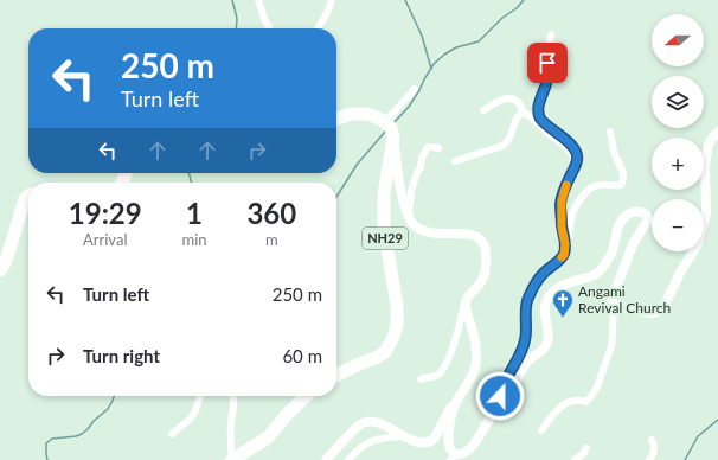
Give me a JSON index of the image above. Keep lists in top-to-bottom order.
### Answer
{
  "streets": {
    "highway": ["NH29"]
  },
  "places": {
    "church": ["Angami Revival Church"]
  },
  "north": "left",
  "page": {
    "map_buttons": ["+", "−"],
    "turn": ["250 m", "Turn left"],
    "eta": [
      "19:29",
      "Arrival",
      "1",
      "min",
      "360",
      "m"
    ],
    "list": [
      {
        "name": "Turn left",
        "value": "250 m"
      },
      {
        "name": "Turn right",
        "value": "60 m"
      }
    ]
  }
}
